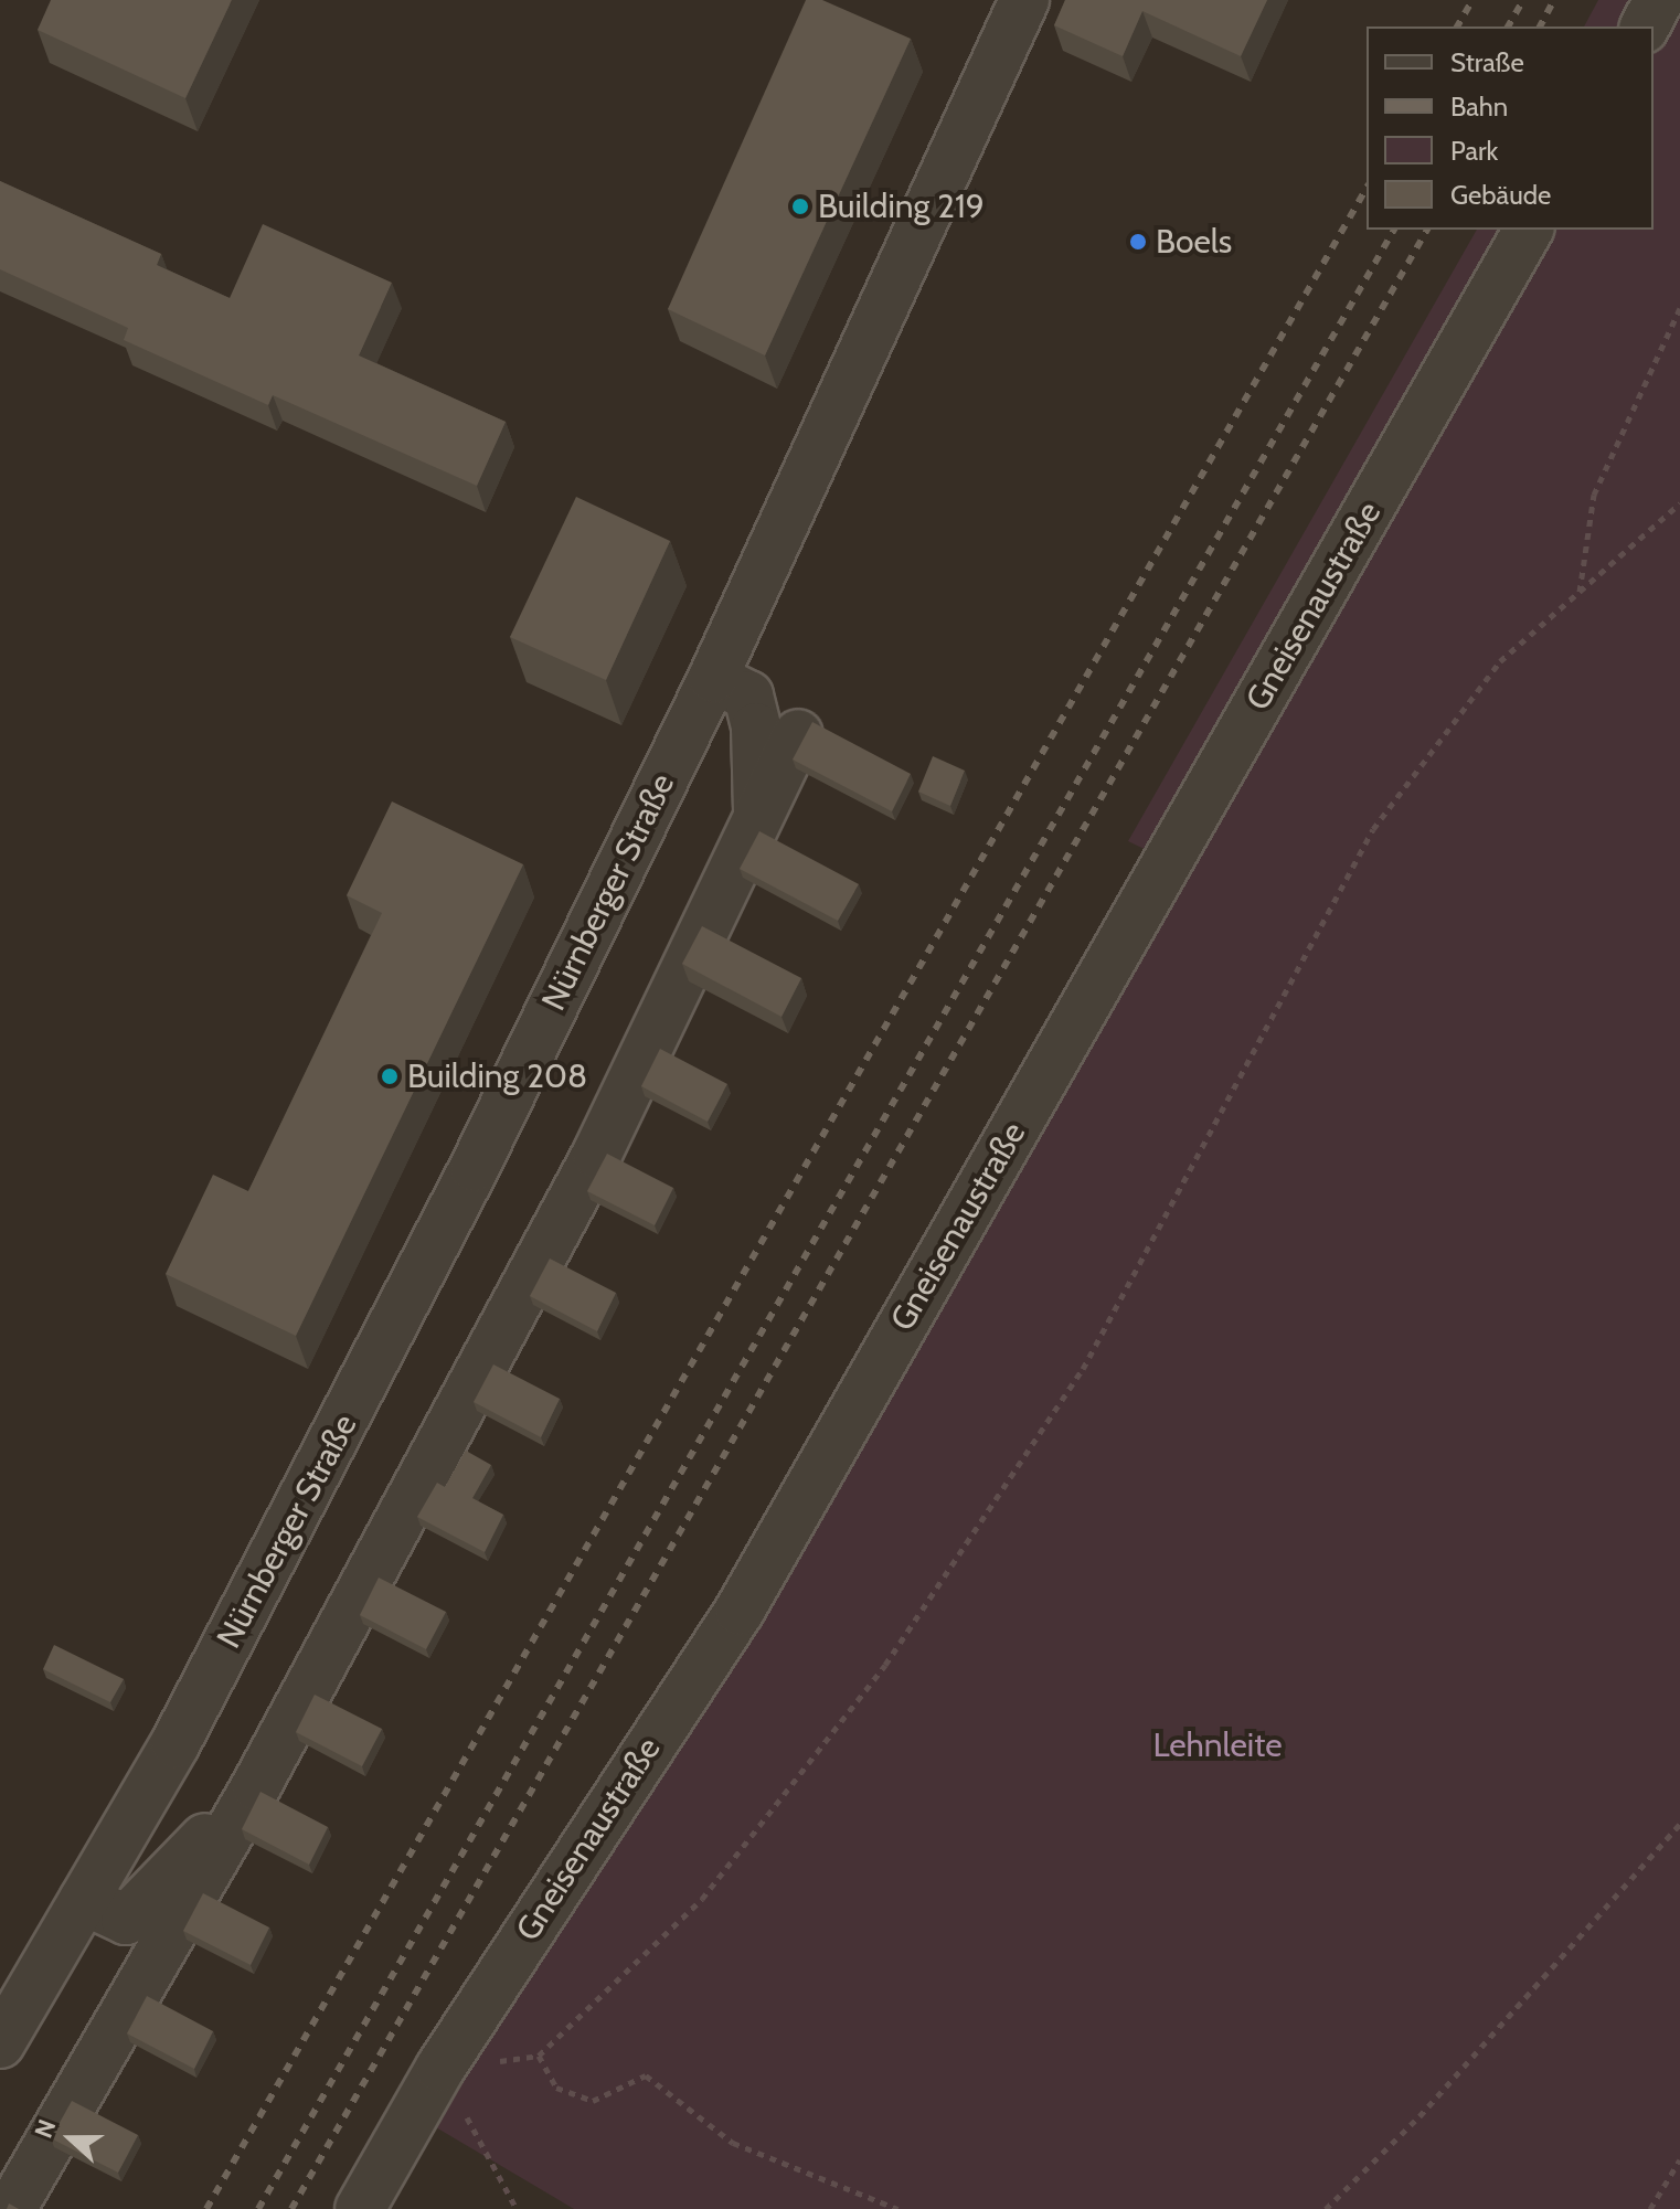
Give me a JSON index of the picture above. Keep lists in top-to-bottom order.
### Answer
{
  "streets": {
    "street": ["Gneisenaustraße", "Nürnberger Straße"]
  },
  "parks": ["Lehnleite"],
  "places": ["Building 219", "Boels", "Building 208"],
  "legend": [
    "Straße",
    "Bahn",
    "Park",
    "Gebäude"
  ],
  "north": "left"
}
